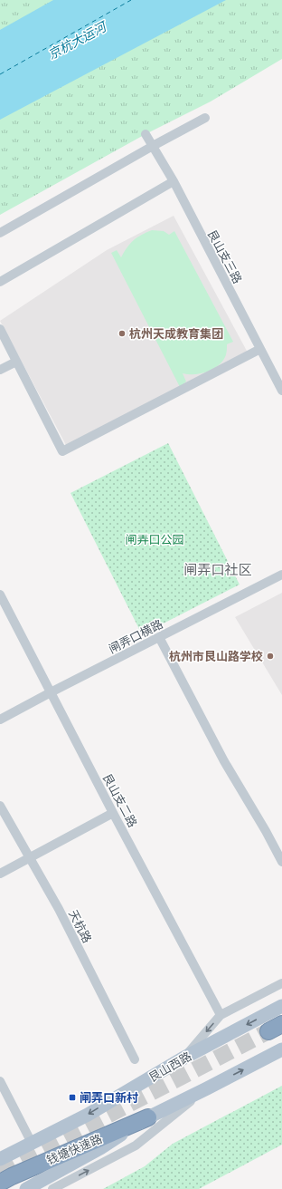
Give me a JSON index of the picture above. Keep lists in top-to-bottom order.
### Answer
{
  "streets": {
    "highway": ["钱塘快速路"],
    "main road": ["艮山西路"],
    "street": [
      "艮山支三路",
      "闸弄口横路",
      "艮山支二路",
      "天杭路"
    ]
  },
  "crossings": [
    ["闸弄口横路", "艮山支二路"]
  ],
  "districts": ["闸弄口社区"],
  "water": ["京杭大运河"],
  "parks": ["闸弄口公园"],
  "places": {
    "other": ["杭州天成教育集团", "杭州市艮山路学校"],
    "transit": ["闸弄口新村"]
  }
}
